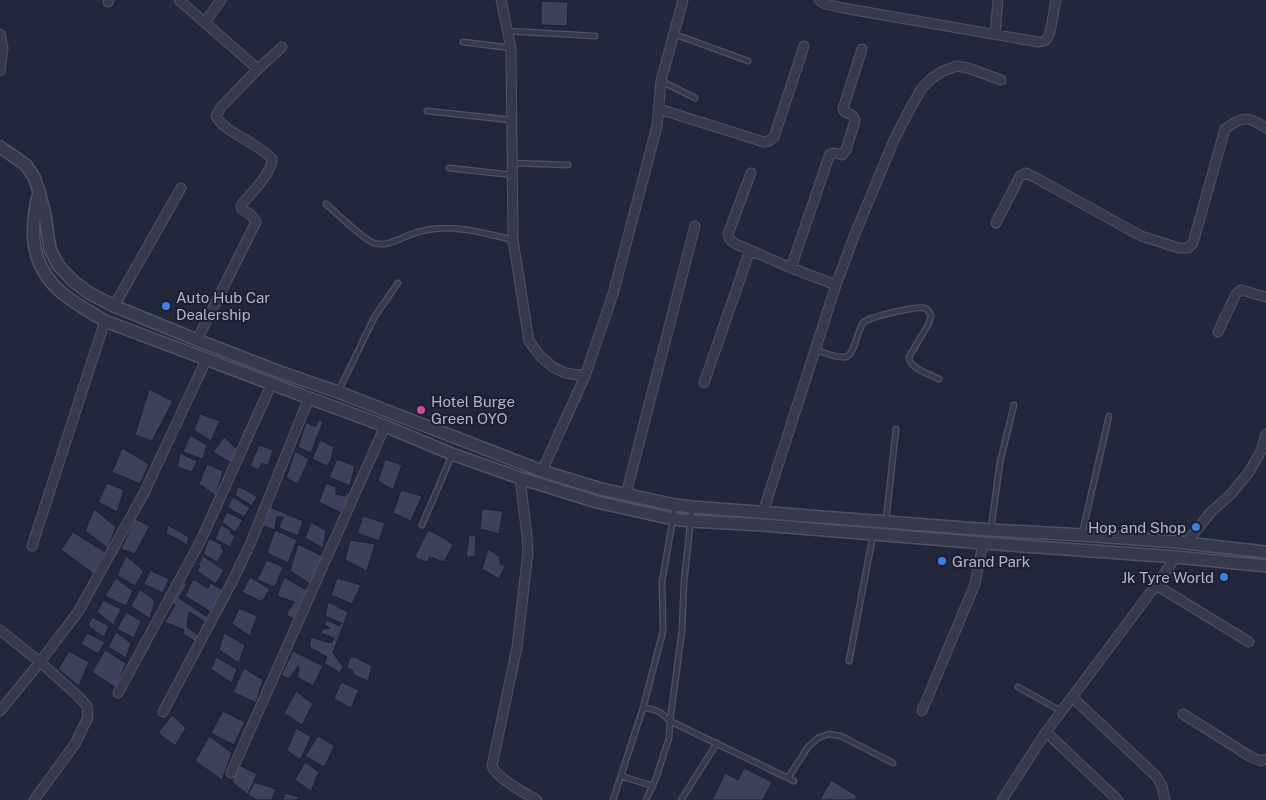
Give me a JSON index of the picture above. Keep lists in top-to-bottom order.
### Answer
{
  "places": [
    "Auto Hub Car Dealership",
    "Hotel Burge Green OYO",
    "Hop and Shop",
    "Grand Park",
    "Jk Tyre World"
  ]
}
